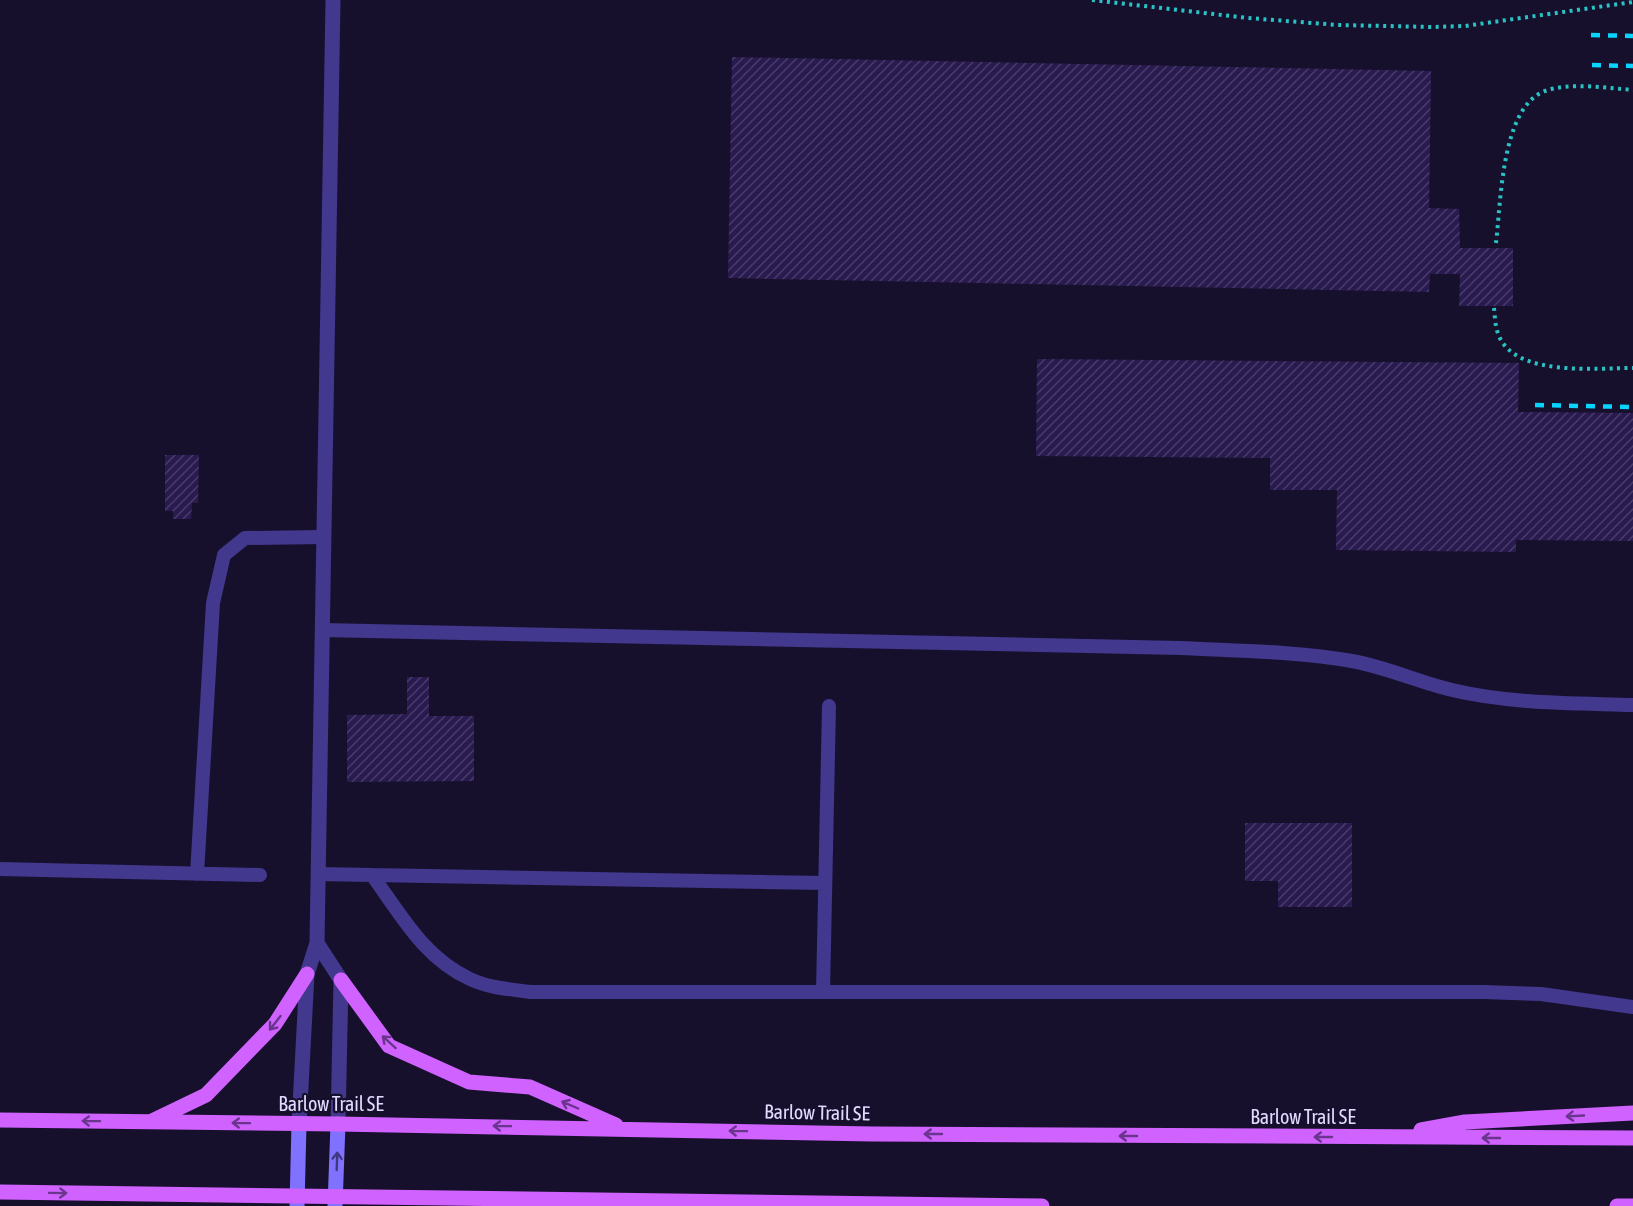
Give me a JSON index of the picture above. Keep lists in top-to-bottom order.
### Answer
{
  "streets": {
    "main road": ["Barlow Trail SE"]
  }
}
